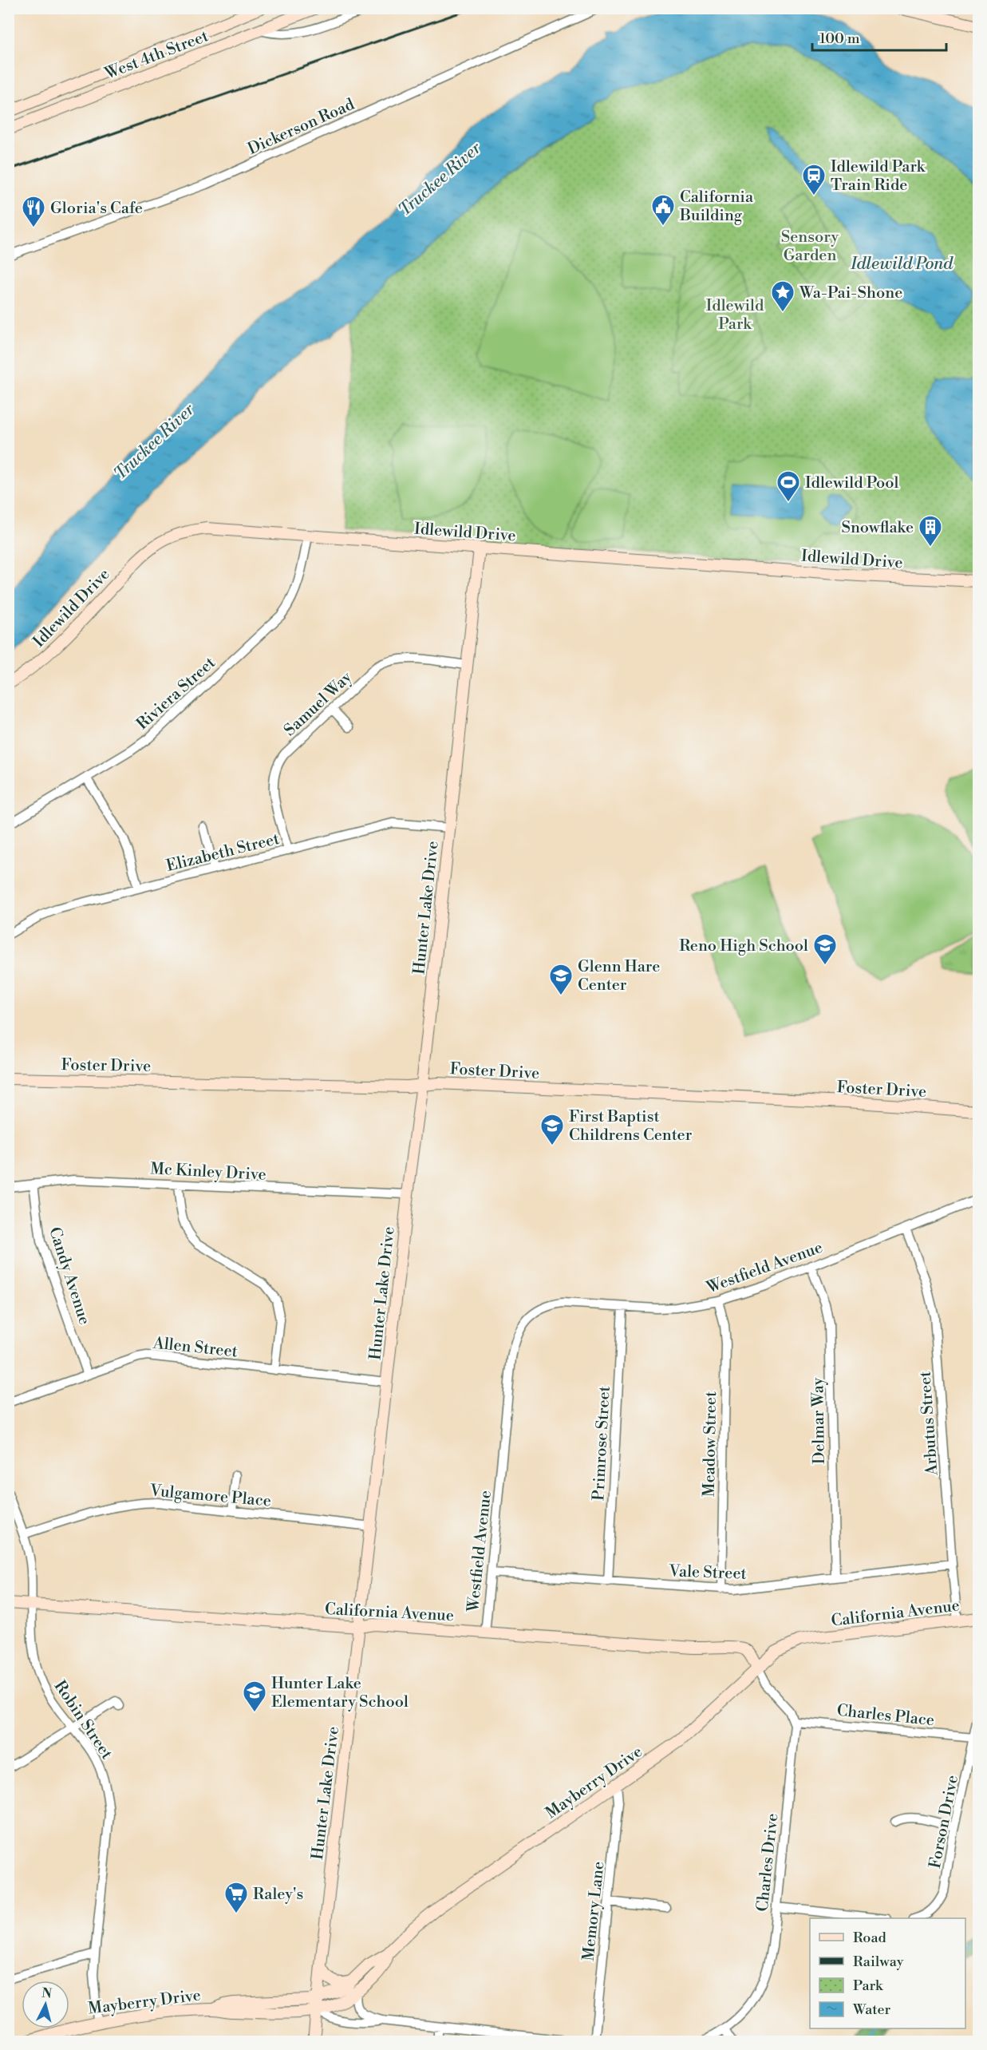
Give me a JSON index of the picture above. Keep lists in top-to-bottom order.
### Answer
{
  "streets": {
    "street": [
      "West 4th Street",
      "Dickerson Road",
      "Idlewild Drive",
      "Riviera Street",
      "Samuel Way",
      "Elizabeth Street",
      "Hunter Lake Drive",
      "Foster Drive",
      "Mc Kinley Drive",
      "Westfield Avenue",
      "Candy Avenue",
      "Allen Street",
      "Delmar Way",
      "Arbutus Street",
      "Primrose Street",
      "Meadow Street",
      "Vulgamore Place",
      "Vale Street",
      "California Avenue",
      "Charles Place",
      "Robin Street",
      "Mayberry Drive",
      "Forson Drive",
      "Charles Drive",
      "Memory Lane"
    ]
  },
  "crossings": [
    ["Idlewild Drive", "Riviera Street"],
    ["Idlewild Drive", "Hunter Lake Drive"],
    ["Samuel Way", "Elizabeth Street"],
    ["Samuel Way", "Hunter Lake Drive"],
    ["Elizabeth Street", "Hunter Lake Drive"],
    ["Hunter Lake Drive", "Foster Drive"],
    ["Hunter Lake Drive", "Mc Kinley Drive"],
    ["Hunter Lake Drive", "Allen Street"],
    ["Hunter Lake Drive", "Vulgamore Place"],
    ["Hunter Lake Drive", "California Avenue"],
    ["Hunter Lake Drive", "Mayberry Drive"],
    ["Mc Kinley Drive", "Candy Avenue"],
    ["Westfield Avenue", "Delmar Way"],
    ["Westfield Avenue", "Arbutus Street"],
    ["Westfield Avenue", "Primrose Street"],
    ["Westfield Avenue", "Meadow Street"],
    ["Westfield Avenue", "Vale Street"],
    ["Westfield Avenue", "California Avenue"],
    ["Candy Avenue", "Allen Street"],
    ["Delmar Way", "Vale Street"],
    ["Arbutus Street", "Vale Street"],
    ["Arbutus Street", "California Avenue"],
    ["Primrose Street", "Vale Street"],
    ["Meadow Street", "Vale Street"],
    ["Vulgamore Place", "Robin Street"],
    ["California Avenue", "Robin Street"],
    ["California Avenue", "Mayberry Drive"],
    ["Charles Place", "Forson Drive"],
    ["Charles Place", "Charles Drive"],
    ["Robin Street", "Mayberry Drive"],
    ["Mayberry Drive", "Memory Lane"]
  ],
  "water": ["Truckee River", "Idlewild Pond"],
  "parks": ["Sensory Garden", "Idlewild Park"],
  "places": {
    "station": ["Idlewild Park Train Ride"],
    "public building": ["California Building"],
    "restaurant": ["Gloria's Cafe"],
    "place": ["Wa-Pai-Shone"],
    "sports": ["Idlewild Pool"],
    "building": ["Snowflake"],
    "school or university": [
      "Reno High School",
      "Glenn Hare Center",
      "First Baptist Childrens Center",
      "Hunter Lake Elementary School"
    ],
    "supermarket": ["Raley's"]
  },
  "legend": [
    "Road",
    "Railway",
    "Park",
    "Water"
  ],
  "scale_bar": "100 m",
  "north": "top"
}
